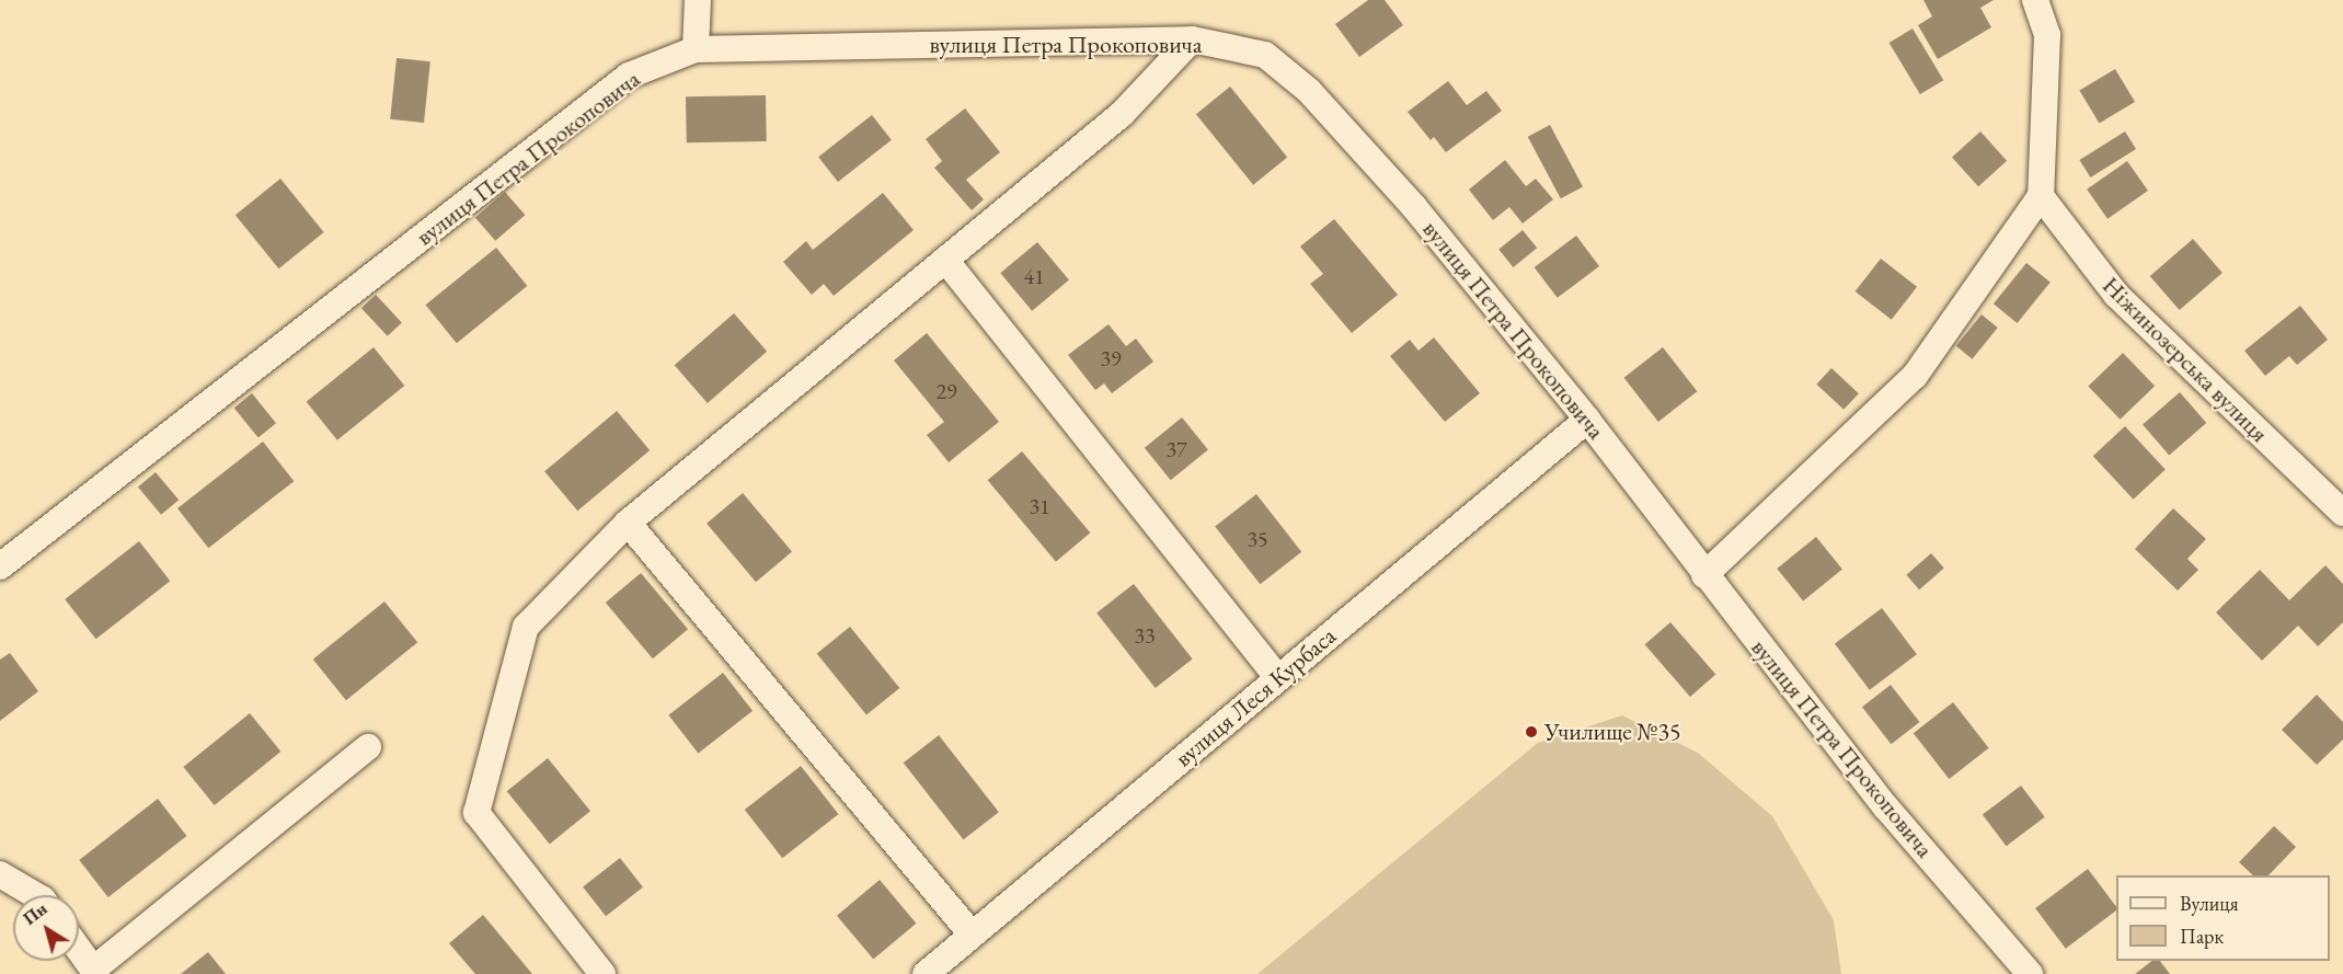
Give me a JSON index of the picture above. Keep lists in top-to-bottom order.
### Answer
{
  "streets": {
    "street": ["вулиця Петра Прокоповича", "Ніжинозерська вулиця", "вулиця Леся Курбаса"]
  },
  "crossings": [
    ["вулиця Петра Прокоповича", "вулиця Леся Курбаса"]
  ],
  "places": ["Училище №35"],
  "house_numbers": [
    "41",
    "39",
    "29",
    "37",
    "31",
    "35",
    "33"
  ],
  "legend": ["Вулиця", "Парк"],
  "north": "top left"
}
